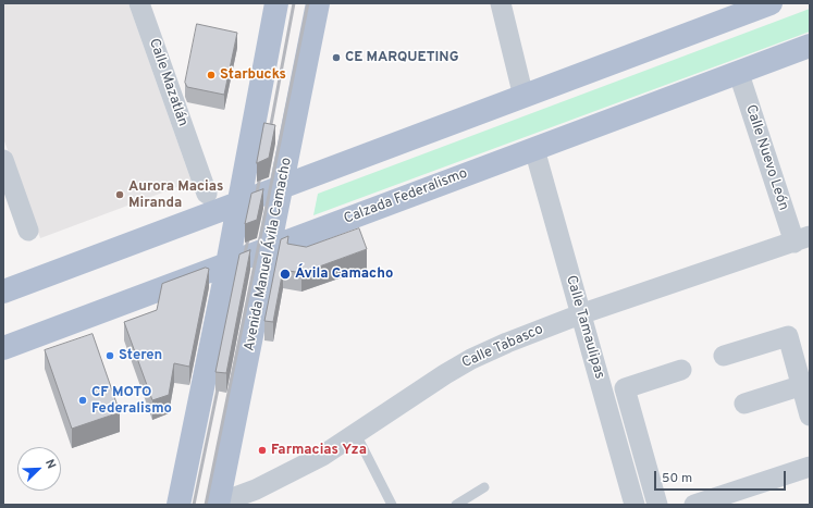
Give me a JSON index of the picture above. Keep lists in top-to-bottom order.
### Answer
{
  "streets": {
    "main road": ["Calzada Federalismo", "Avenida Manuel Ávila Camacho"],
    "street": [
      "Calle Mazatlán",
      "Calle Nuevo León",
      "Calle Tamaulipas",
      "Calle Tabasco"
    ]
  },
  "crossings": [
    ["Calle Nuevo León", "Calzada Federalismo"],
    ["Calle Nuevo León", "Calle Tabasco"],
    ["Calzada Federalismo", "Avenida Manuel Ávila Camacho"],
    ["Calzada Federalismo", "Calle Tamaulipas"],
    ["Avenida Manuel Ávila Camacho", "Calle Tabasco"],
    ["Calle Tamaulipas", "Calle Tabasco"]
  ],
  "places": [
    "CE MARQUETING",
    "Starbucks",
    "Aurora Macias Miranda",
    "Ávila Camacho",
    "Steren",
    "CF MOTO Federalismo",
    "Farmacias Yza"
  ],
  "scale_bar": "50 m",
  "north": "top right"
}
